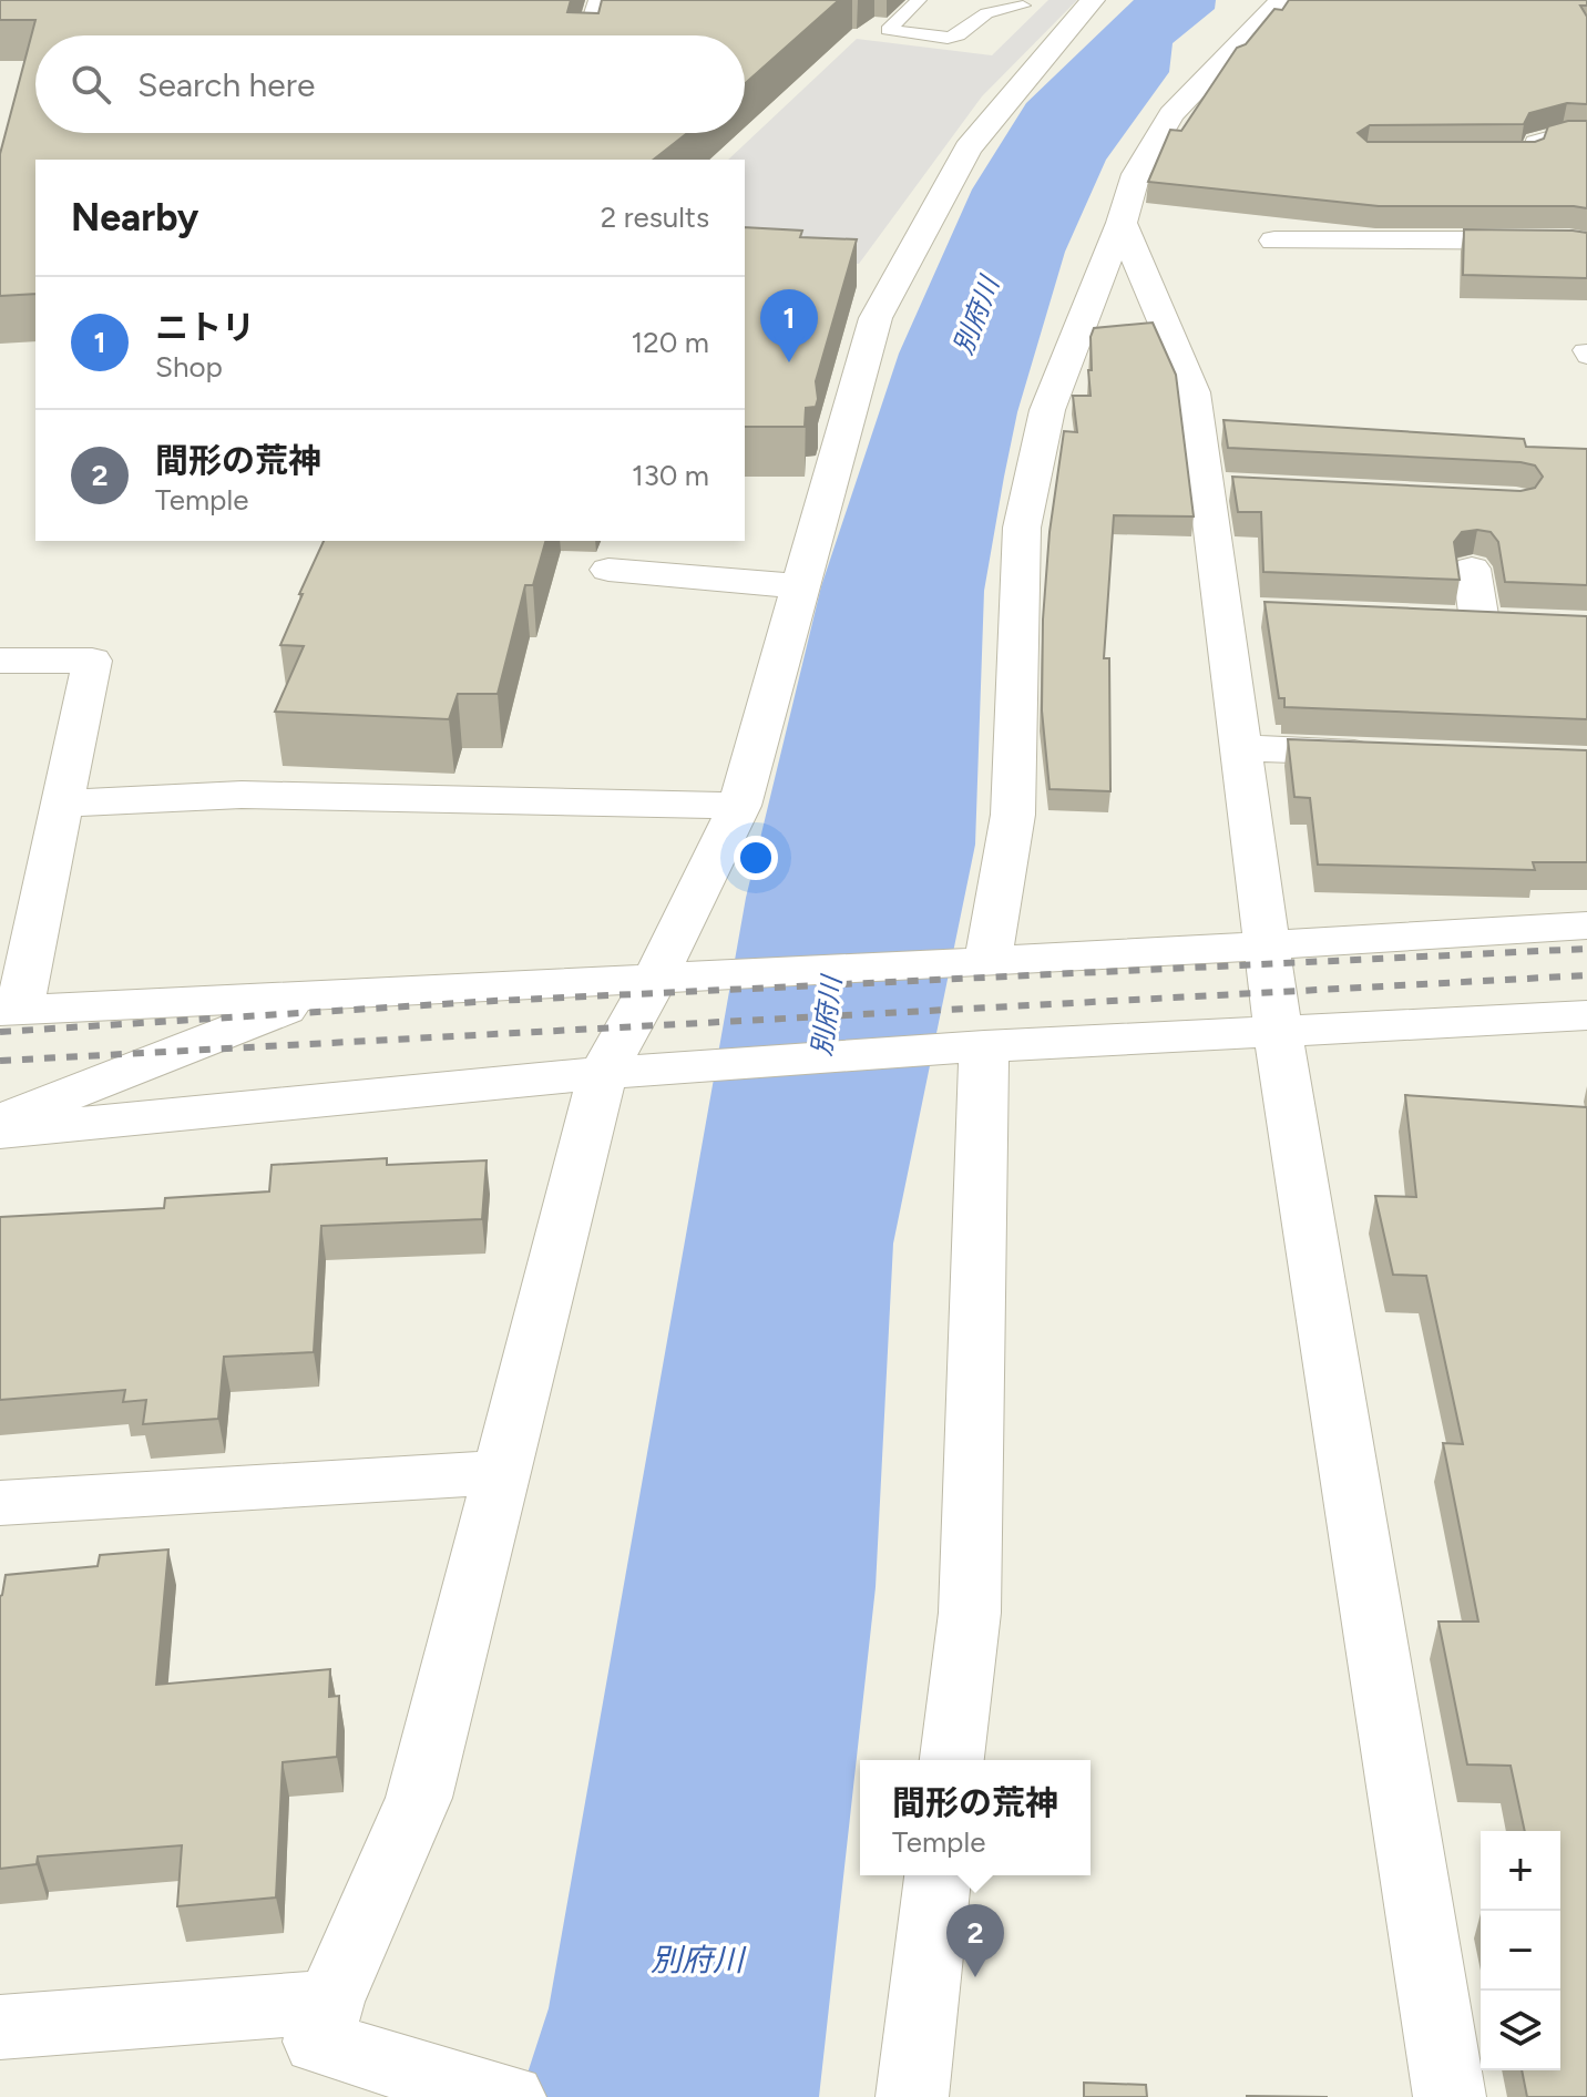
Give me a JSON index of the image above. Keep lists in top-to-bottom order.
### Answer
{
  "water": ["別府川"],
  "page": {
    "search": "Search here",
    "heading": ["Nearby", "2 results"],
    "list": [
      {
        "mark": "1",
        "name": "ニトリ",
        "note": "Shop",
        "value": "120 m"
      },
      {
        "mark": "2",
        "name": "間形の荒神",
        "note": "Temple",
        "value": "130 m"
      }
    ],
    "pins": ["1", "2"],
    "popup": ["間形の荒神", "Temple"],
    "map_buttons": ["+", "−"]
  }
}
